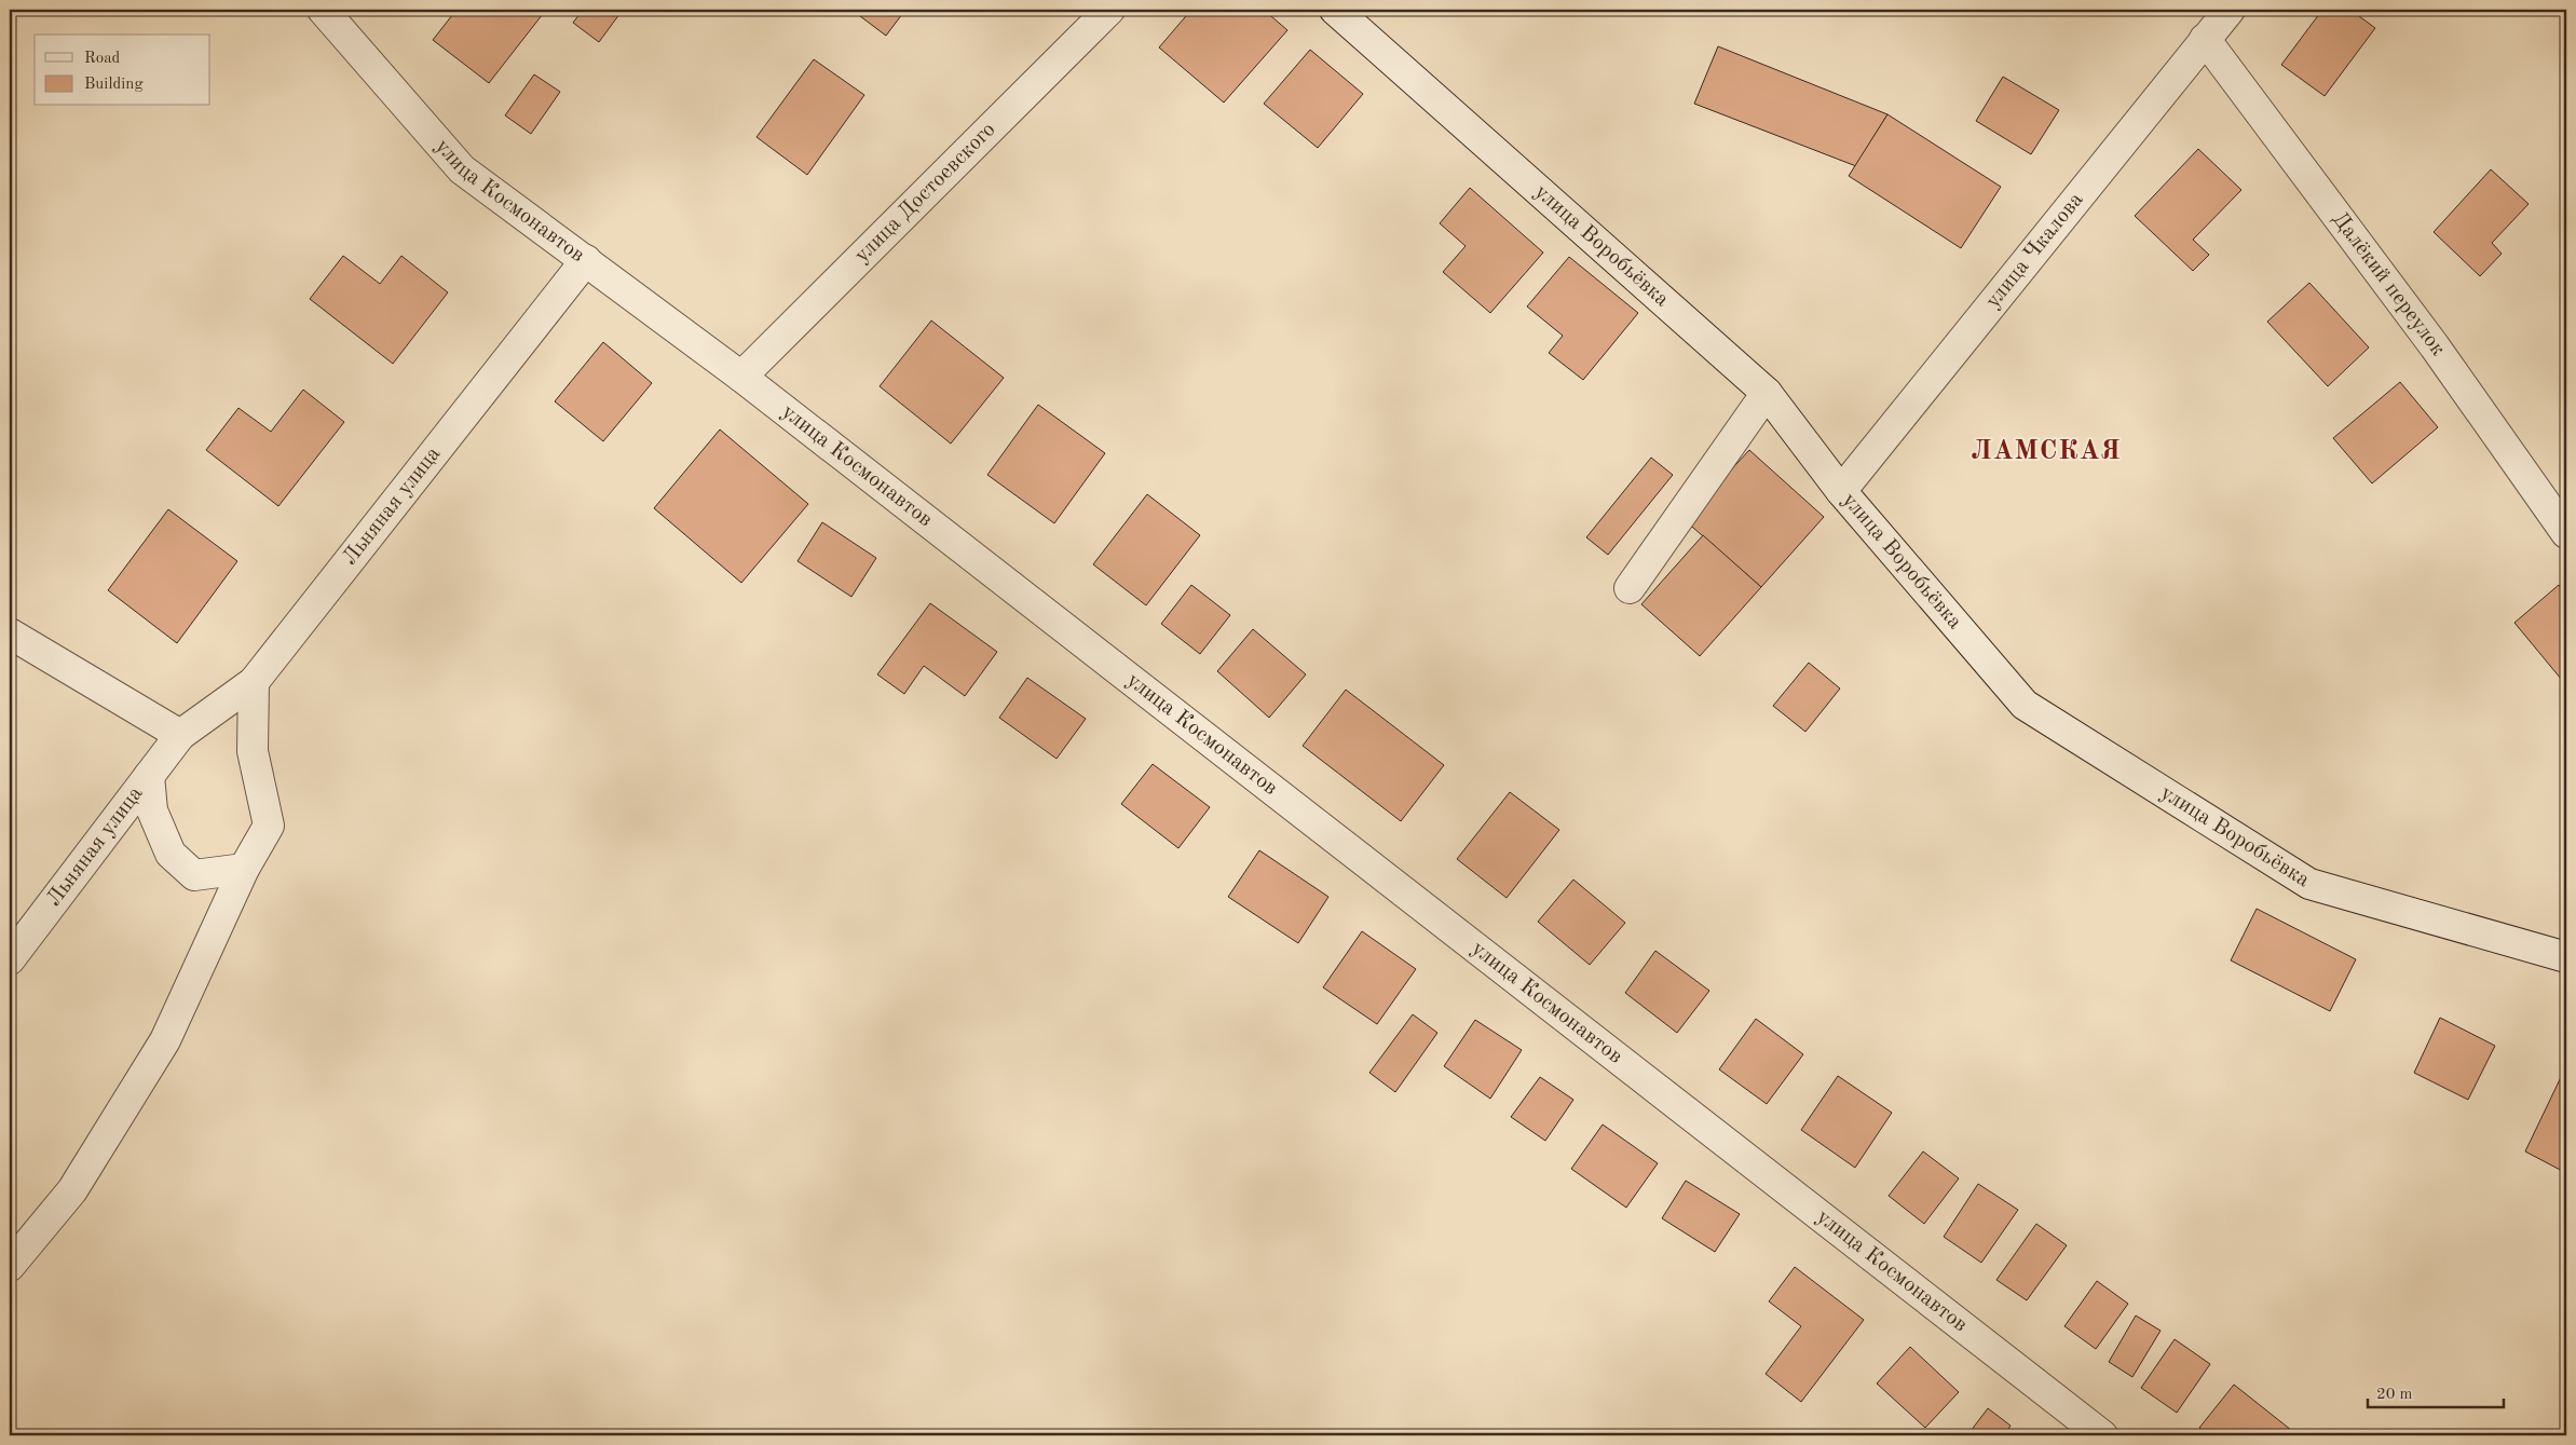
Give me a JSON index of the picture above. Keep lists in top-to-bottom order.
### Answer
{
  "streets": {
    "street": [
      "улица Достоевского",
      "улица Космонавтов",
      "улица Воробьёвка",
      "улица Чкалова",
      "Далёкий переулок",
      "Льняная улица"
    ]
  },
  "crossings": [
    ["улица Достоевского", "улица Космонавтов"],
    ["улица Космонавтов", "Льняная улица"],
    ["улица Воробьёвка", "улица Чкалова"],
    ["улица Чкалова", "Далёкий переулок"]
  ],
  "districts": ["ЛАМСКАЯ"],
  "legend": ["Road", "Building"],
  "scale_bar": "20 m"
}
